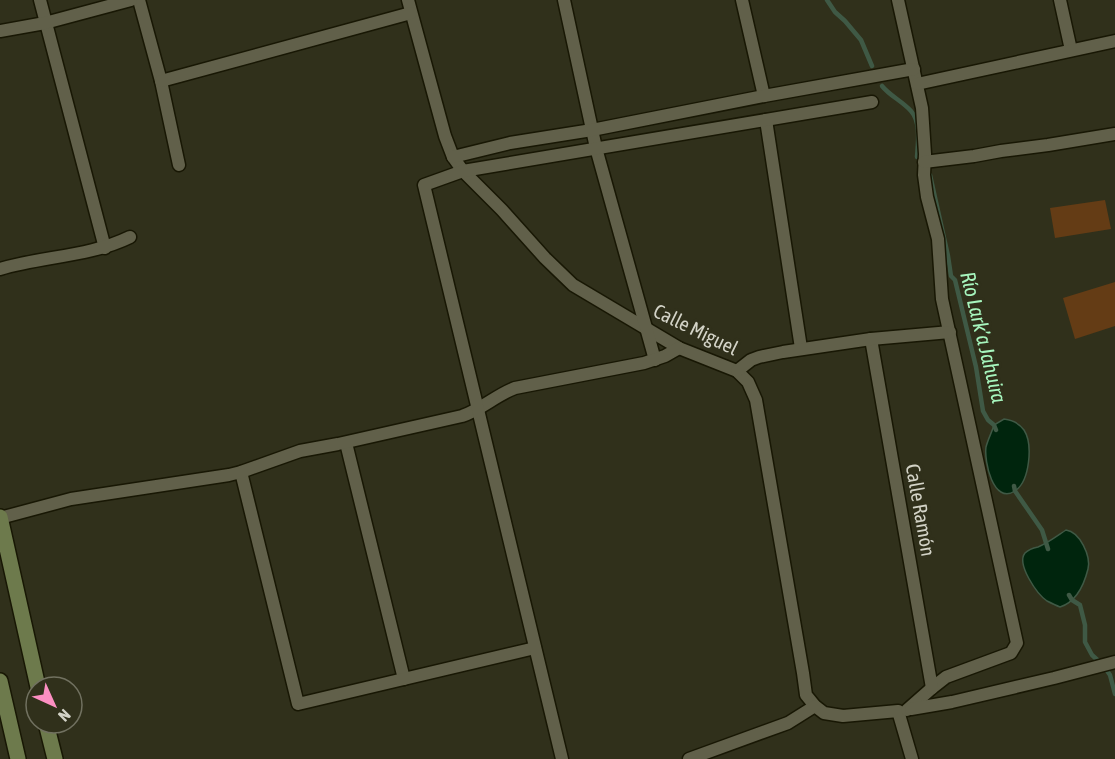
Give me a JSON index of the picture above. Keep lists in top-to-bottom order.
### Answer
{
  "streets": {
    "street": ["Calle Miguel", "Calle Ramón"]
  },
  "water": ["Río Lark’a Jahuira"],
  "north": "bottom right"
}
